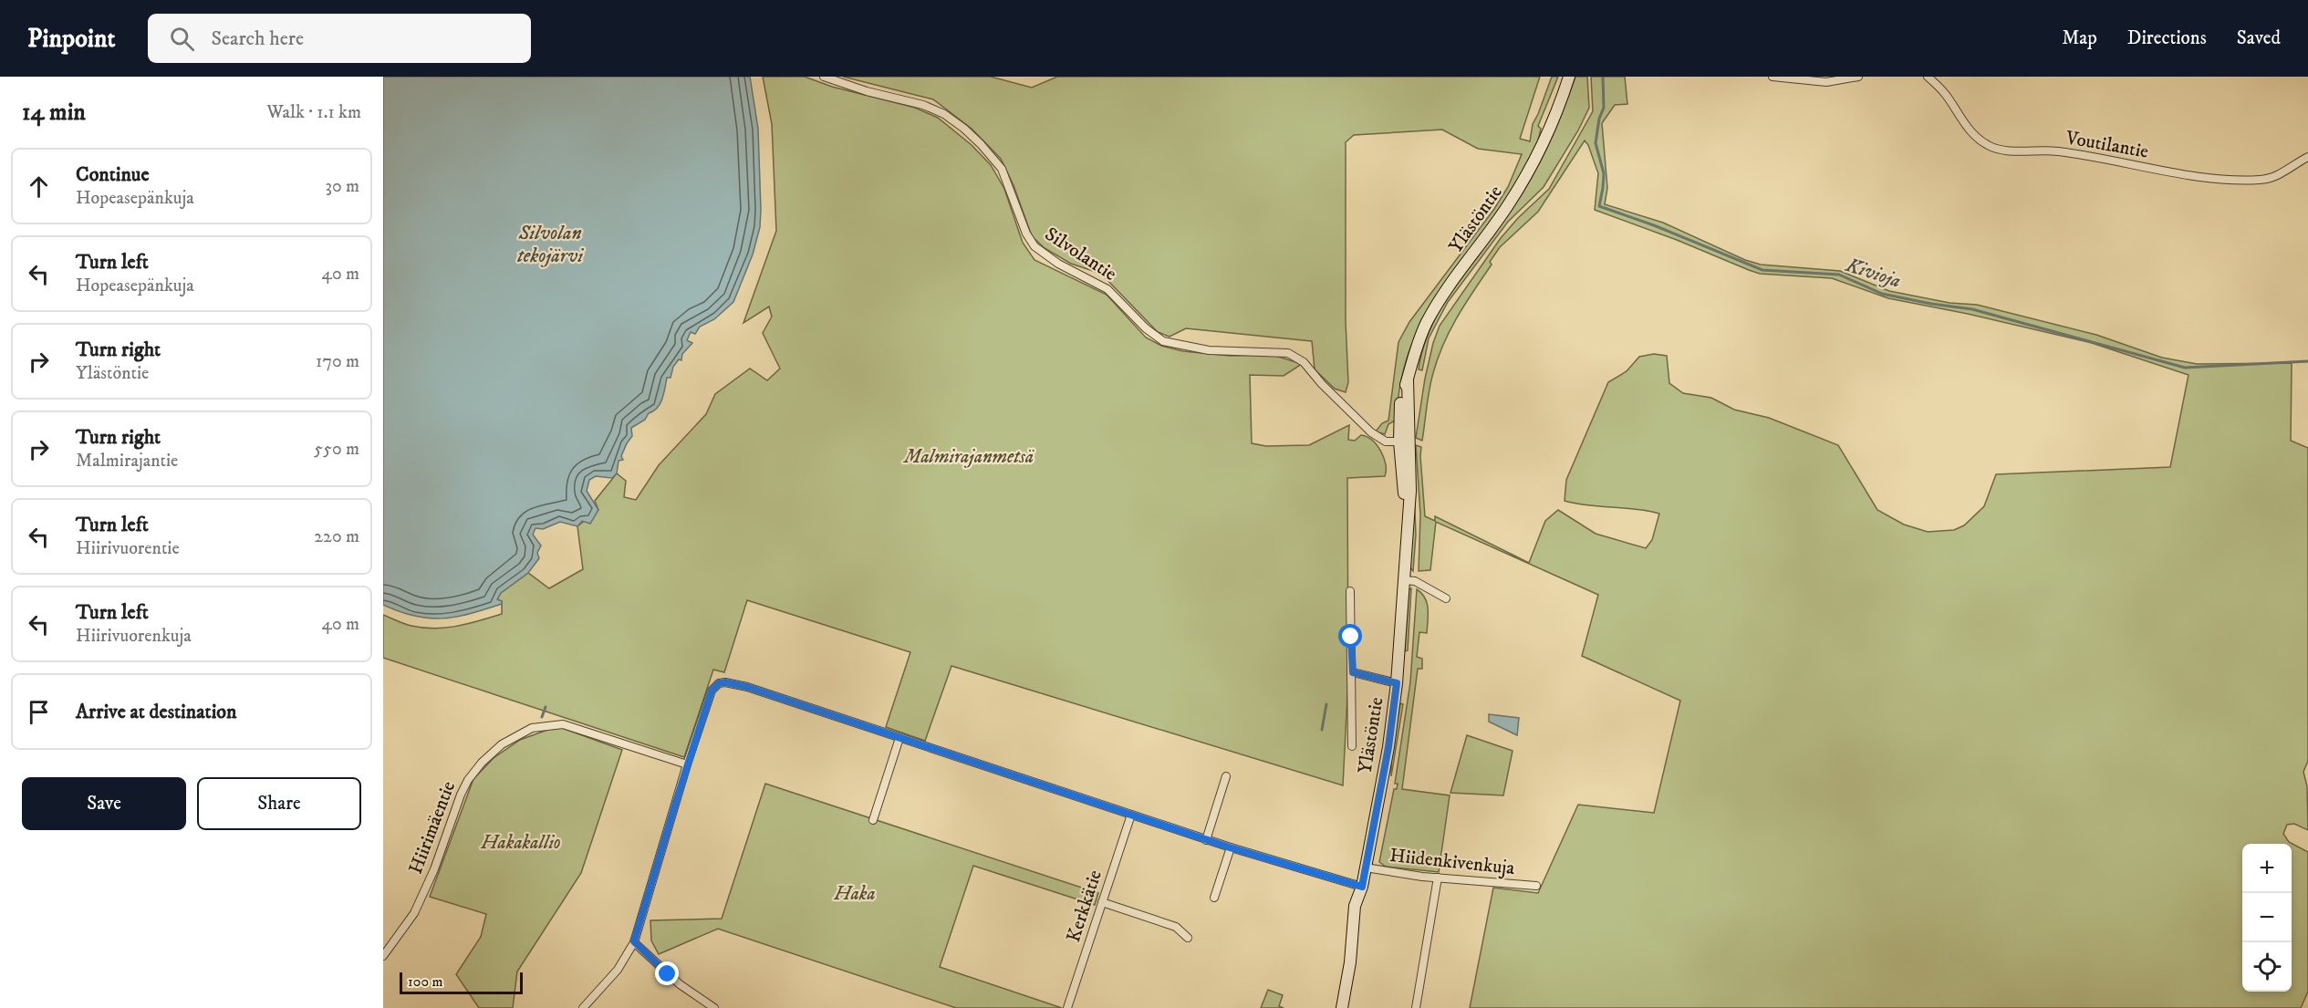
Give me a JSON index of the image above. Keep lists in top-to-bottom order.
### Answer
{
  "streets": {
    "main road": ["Ylästöntie"],
    "street": [
      "Voutilantie",
      "Silvolantie",
      "Hiirimäentie",
      "Hiidenkivenkuja",
      "Kerkkätie"
    ]
  },
  "crossings": [
    ["Ylästöntie", "Silvolantie"],
    ["Ylästöntie", "Hiidenkivenkuja"]
  ],
  "water": ["Silvolan tekojärvi", "Kivioja"],
  "parks": ["Malmirajanmetsä", "Hakakallio", "Haka"],
  "scale_bar": "100 m",
  "page": {
    "header": "Pinpoint",
    "search": "Search here",
    "nav": ["Map", "Directions", "Saved"],
    "heading": ["14 min", "Walk · 1.1 km"],
    "list": [
      ["Continue", "Hopeasepänkuja", "30 m"],
      ["Turn left", "Hopeasepänkuja", "40 m"],
      ["Turn right", "Ylästöntie", "170 m"],
      ["Turn right", "Malmirajantie", "550 m"],
      ["Turn left", "Hiirivuorentie", "220 m"],
      ["Turn left", "Hiirivuorenkuja", "40 m"],
      "Arrive at destination"
    ],
    "buttons": ["Save", "Share"],
    "map_buttons": ["+", "−"],
    "scale": "100 m"
  }
}
